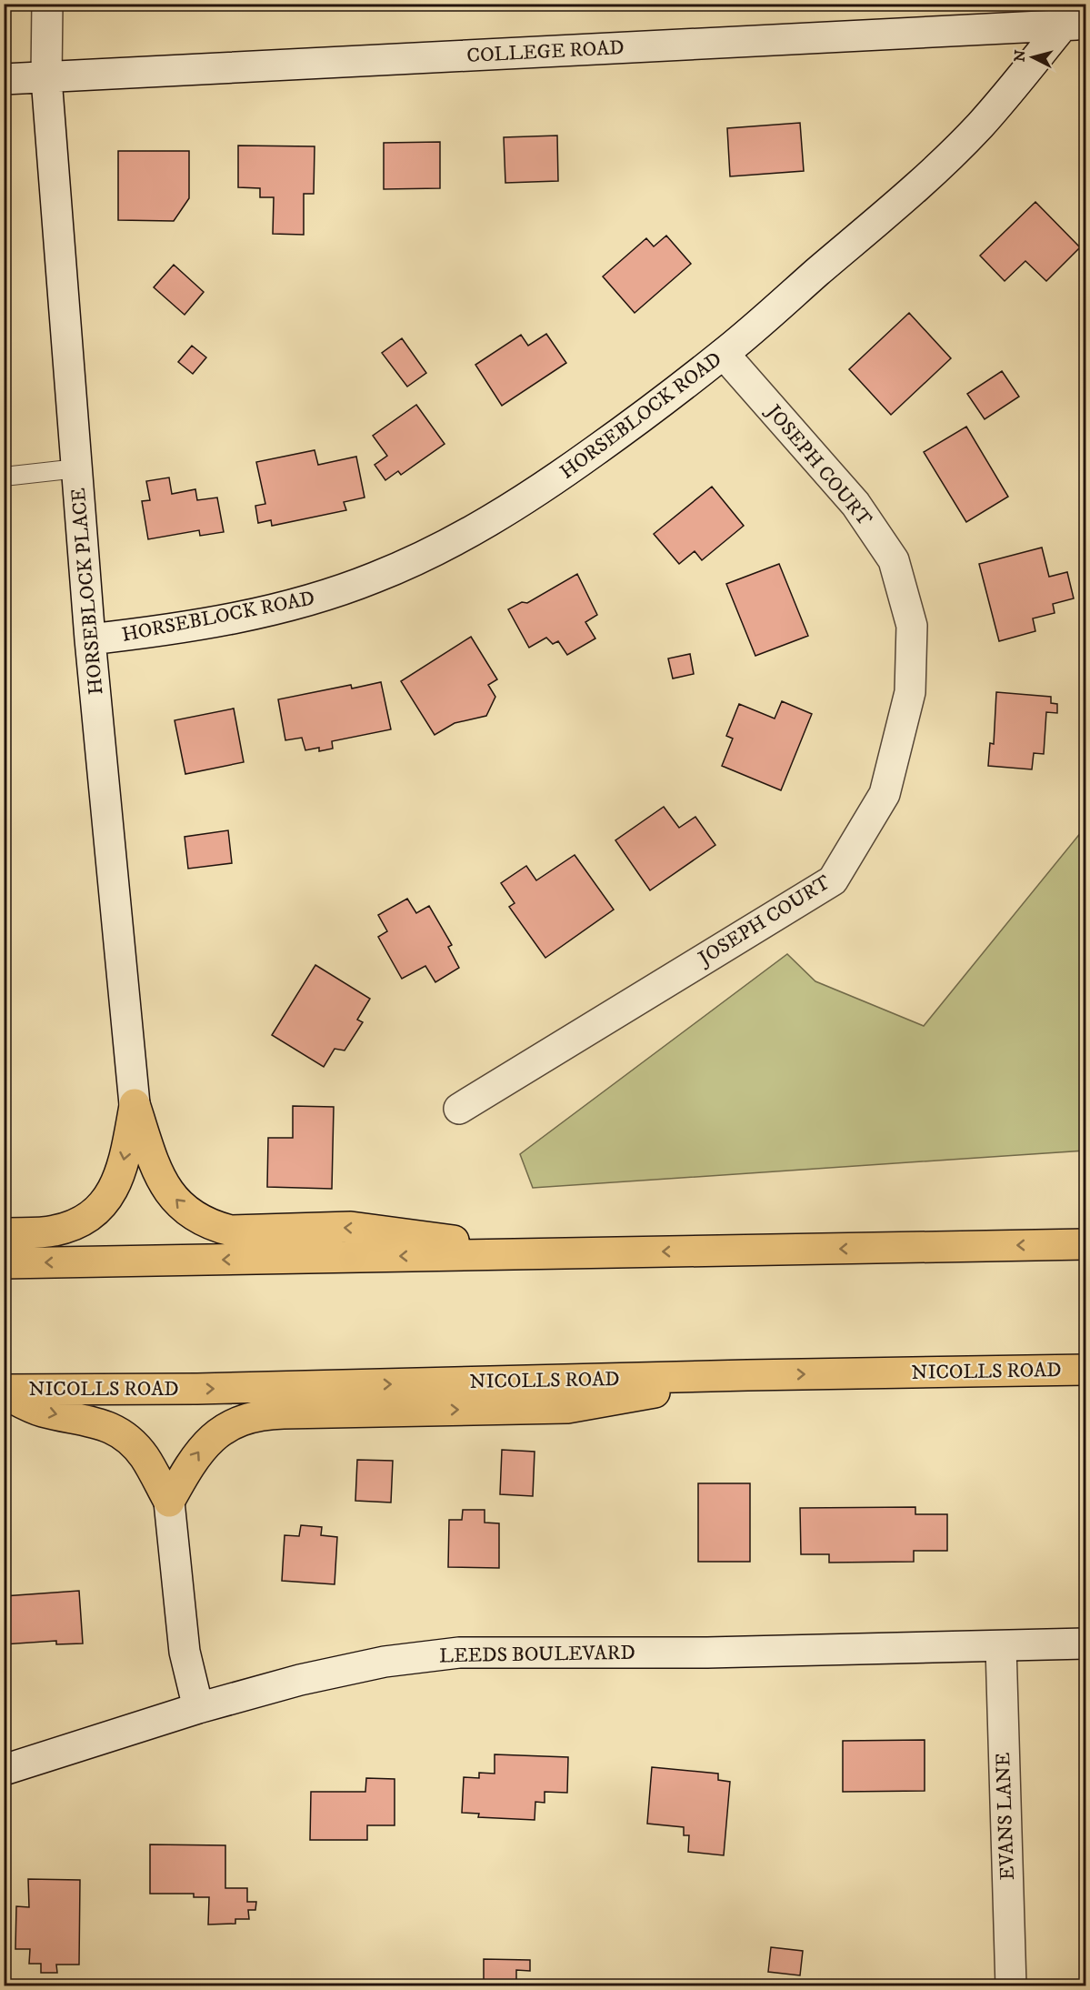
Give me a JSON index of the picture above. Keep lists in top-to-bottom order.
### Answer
{
  "streets": {
    "highway": ["NICOLLS ROAD"],
    "street": [
      "COLLEGE ROAD",
      "HORSEBLOCK ROAD",
      "JOSEPH COURT",
      "HORSEBLOCK PLACE",
      "LEEDS BOULEVARD",
      "EVANS LANE"
    ]
  },
  "crossings": [
    ["COLLEGE ROAD", "HORSEBLOCK ROAD"],
    ["COLLEGE ROAD", "HORSEBLOCK PLACE"],
    ["HORSEBLOCK ROAD", "JOSEPH COURT"],
    ["HORSEBLOCK ROAD", "HORSEBLOCK PLACE"],
    ["LEEDS BOULEVARD", "EVANS LANE"]
  ],
  "north": "left"
}
